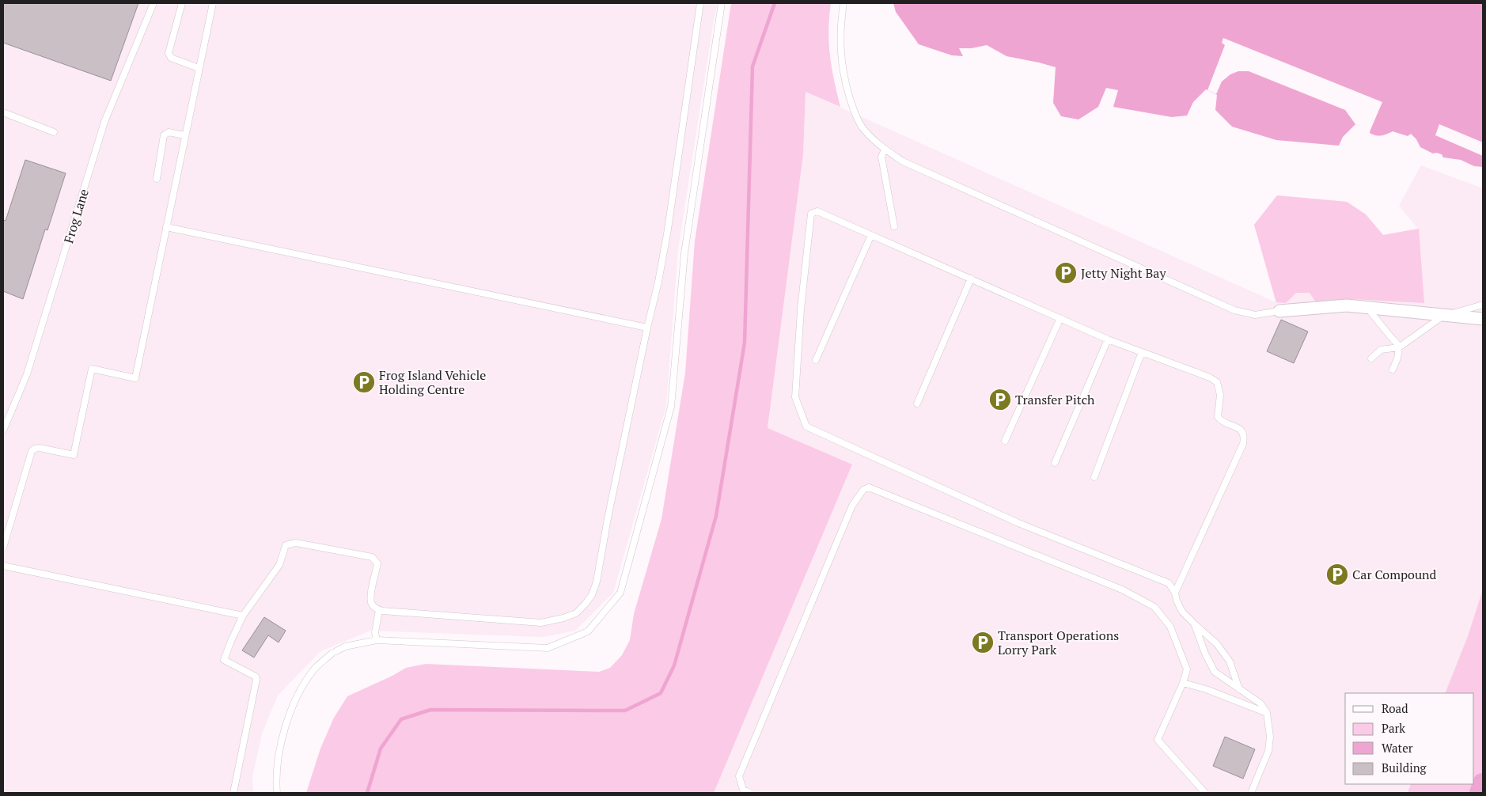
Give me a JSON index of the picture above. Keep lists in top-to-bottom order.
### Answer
{
  "streets": {
    "lane": ["Frog Lane"]
  },
  "places": {
    "parking": [
      "Jetty Night Bay",
      "Frog Island Vehicle Holding Centre",
      "Transfer Pitch",
      "Car Compound",
      "Transport Operations Lorry Park"
    ]
  },
  "legend": [
    "Road",
    "Park",
    "Water",
    "Building"
  ]
}
